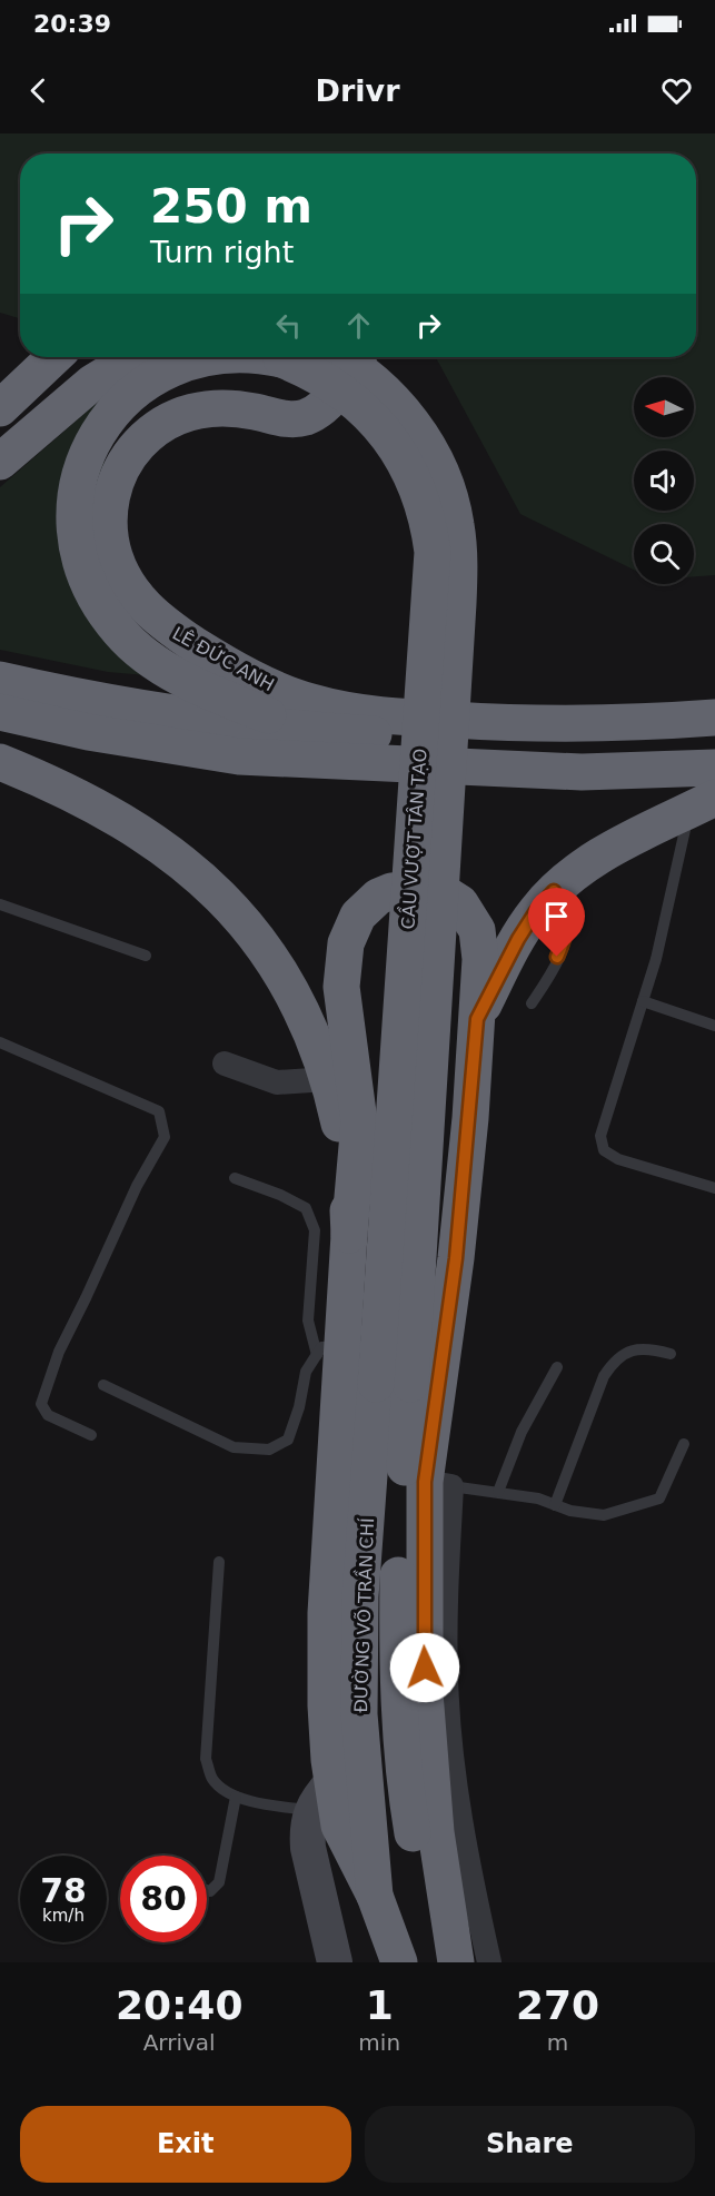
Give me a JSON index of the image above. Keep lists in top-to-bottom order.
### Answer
{
  "streets": {
    "highway": ["LÊ ĐỨC ANH", "CẦU VƯỢT TÂN TẠO", "ĐƯỜNG VÕ TRẦN CHÍ"]
  },
  "crossings": [
    ["LÊ ĐỨC ANH", "CẦU VƯỢT TÂN TẠO"],
    ["CẦU VƯỢT TÂN TẠO", "ĐƯỜNG VÕ TRẦN CHÍ"]
  ],
  "north": "left",
  "page": {
    "status": "20:39",
    "header": "Drivr",
    "turn": ["250 m", "Turn right"],
    "speed": "78 km/h",
    "limit": "80",
    "eta": [
      "20:40",
      "Arrival",
      "1",
      "min",
      "270",
      "m"
    ],
    "buttons": ["Exit", "Share"]
  }
}
